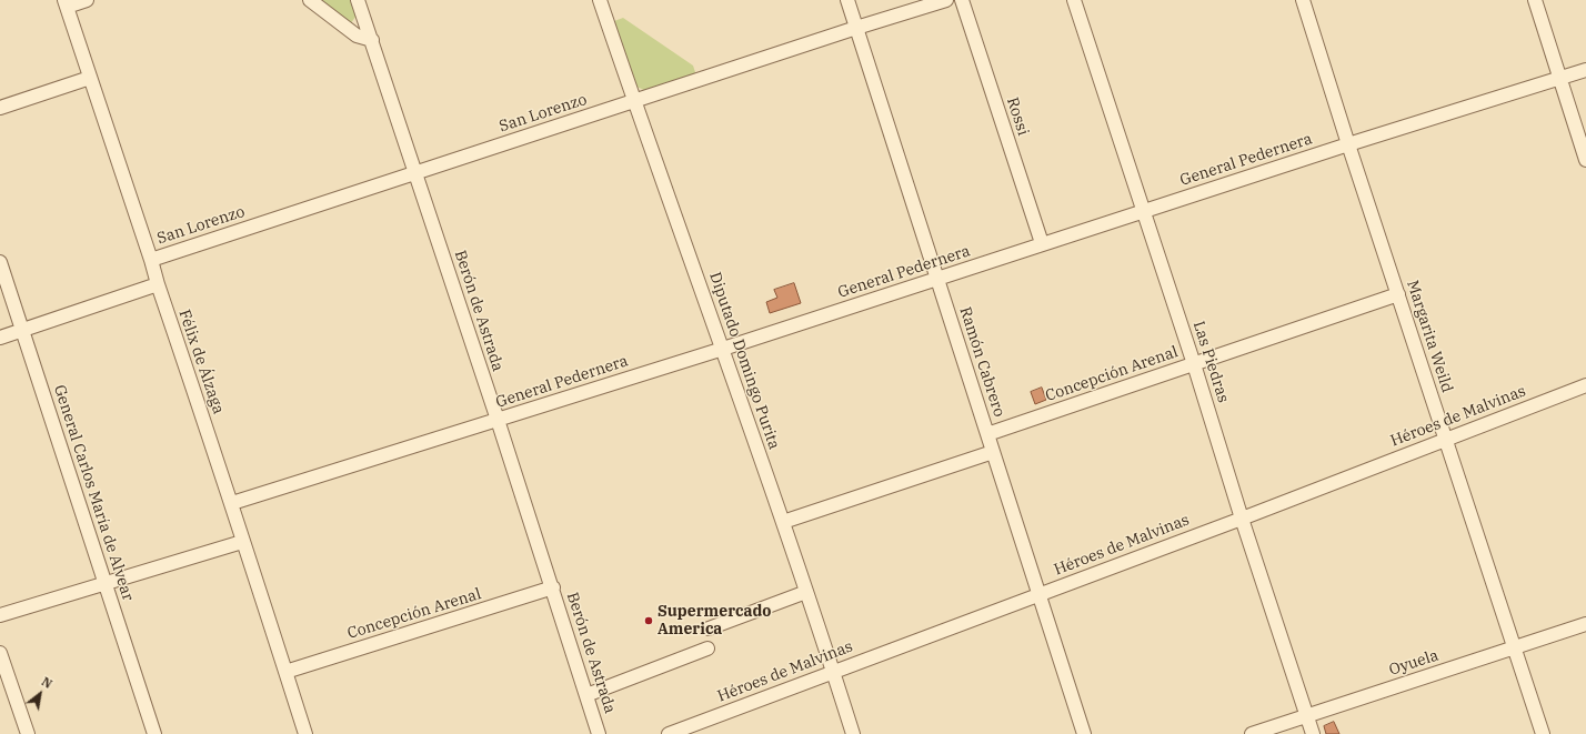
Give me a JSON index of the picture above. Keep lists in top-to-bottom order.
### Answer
{
  "streets": {
    "street": [
      "San Lorenzo",
      "Rossi",
      "General Pedernera",
      "Berón de Astrada",
      "Margarita Weild",
      "Diputado Domingo Purita",
      "Félix de Álzaga",
      "Ramón Cabrero",
      "Las Piedras",
      "Concepción Arenal",
      "Héroes de Malvinas",
      "General Carlos María de Alvear",
      "Oyuela"
    ]
  },
  "crossings": [
    ["San Lorenzo", "Berón de Astrada"],
    ["San Lorenzo", "Diputado Domingo Purita"],
    ["San Lorenzo", "Félix de Álzaga"],
    ["San Lorenzo", "Ramón Cabrero"],
    ["Rossi", "General Pedernera"],
    ["General Pedernera", "Berón de Astrada"],
    ["General Pedernera", "Margarita Weild"],
    ["General Pedernera", "Diputado Domingo Purita"],
    ["General Pedernera", "Félix de Álzaga"],
    ["General Pedernera", "Ramón Cabrero"],
    ["General Pedernera", "Las Piedras"],
    ["Berón de Astrada", "Concepción Arenal"],
    ["Margarita Weild", "Concepción Arenal"],
    ["Margarita Weild", "Héroes de Malvinas"],
    ["Margarita Weild", "Oyuela"],
    ["Diputado Domingo Purita", "Héroes de Malvinas"],
    ["Félix de Álzaga", "Concepción Arenal"],
    ["Ramón Cabrero", "Concepción Arenal"],
    ["Ramón Cabrero", "Héroes de Malvinas"],
    ["Las Piedras", "Concepción Arenal"],
    ["Las Piedras", "Héroes de Malvinas"],
    ["Las Piedras", "Oyuela"]
  ],
  "places": ["Supermercado America"],
  "north": "top right"
}
